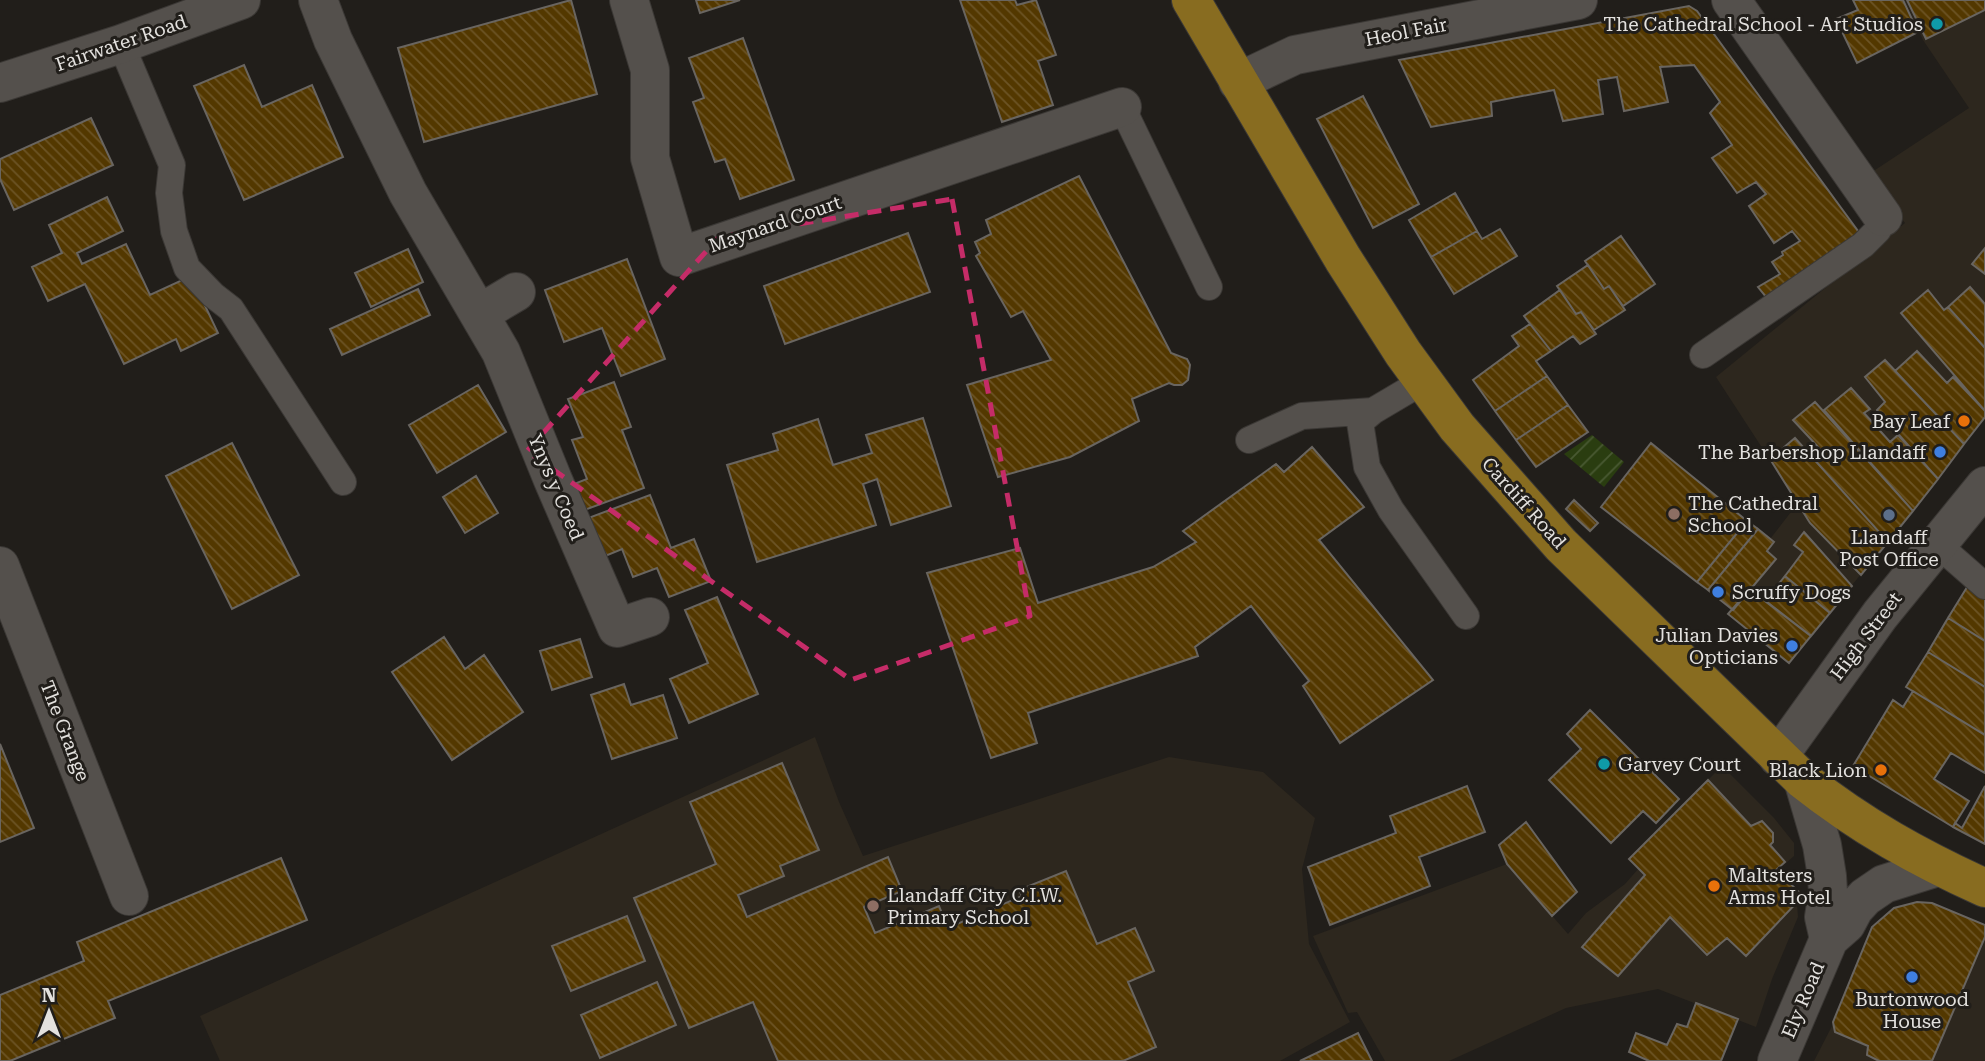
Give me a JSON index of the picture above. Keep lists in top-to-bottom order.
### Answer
{
  "streets": {
    "main road": ["Cardiff Road"],
    "street": [
      "Heol Fair",
      "Fairwater Road",
      "Maynard Court",
      "Ynys y Coed",
      "High Street",
      "The Grange",
      "Ely Road"
    ]
  },
  "crossings": [
    ["Heol Fair", "Cardiff Road"],
    ["Cardiff Road", "High Street"],
    ["Cardiff Road", "Ely Road"],
    ["High Street", "Ely Road"]
  ],
  "places": [
    "The Cathedral School - Art Studios",
    "Bay Leaf",
    "The Barbershop Llandaff",
    "The Cathedral School",
    "Llandaff Post Office",
    "Scruffy Dogs",
    "Julian Davies Opticians",
    "Garvey Court",
    "Black Lion",
    "Maltsters Arms Hotel",
    "Llandaff City C.I.W. Primary School",
    "Burtonwood House"
  ],
  "north": "top"
}
